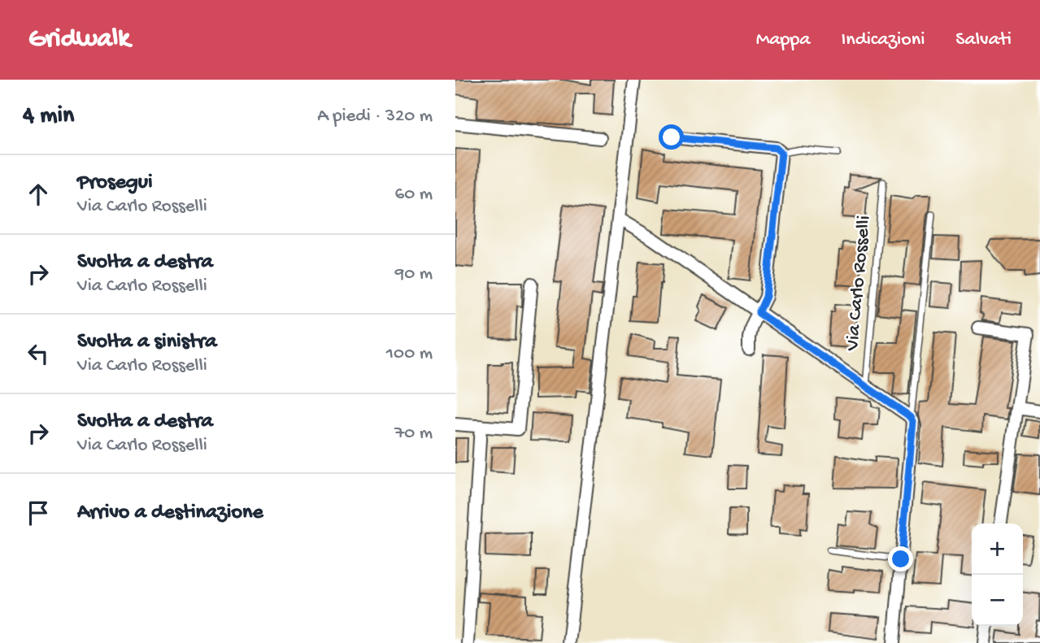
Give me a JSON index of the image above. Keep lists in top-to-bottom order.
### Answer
{
  "streets": {
    "street": ["Via Carlo Rosselli"]
  },
  "page": {
    "header": "Gridwalk",
    "nav": ["Mappa", "Indicazioni", "Salvati"],
    "heading": ["4 min", "A piedi · 320 m"],
    "list": [
      ["Prosegui", "Via Carlo Rosselli", "60 m"],
      ["Svolta a destra", "Via Carlo Rosselli", "90 m"],
      ["Svolta a sinistra", "Via Carlo Rosselli", "100 m"],
      ["Svolta a destra", "Via Carlo Rosselli", "70 m"],
      "Arrivo a destinazione"
    ],
    "map_buttons": ["+", "−"]
  }
}
